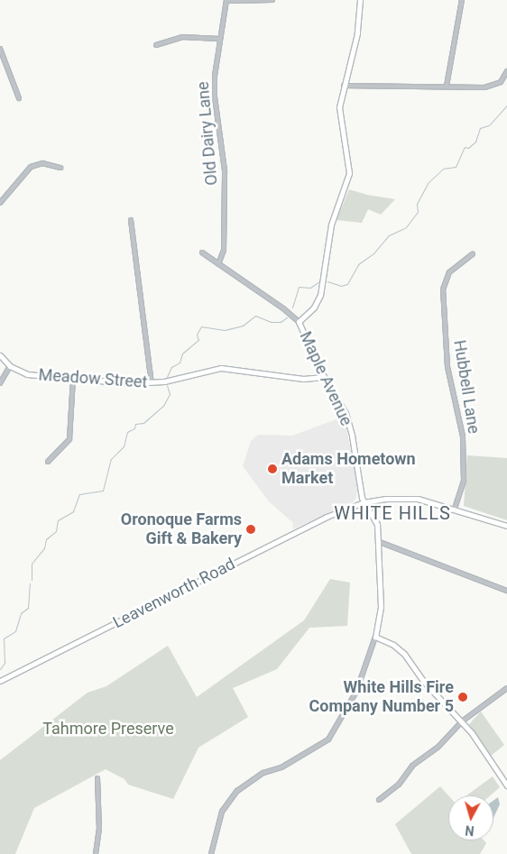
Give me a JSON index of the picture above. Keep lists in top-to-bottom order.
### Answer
{
  "streets": {
    "main road": ["Meadow Street", "Maple Avenue", "Leavenworth Road"],
    "street": ["Old Dairy Lane", "Hubbell Lane"]
  },
  "crossings": [
    ["Meadow Street", "Maple Avenue"],
    ["Maple Avenue", "Leavenworth Road"],
    ["Hubbell Lane", "Leavenworth Road"]
  ],
  "districts": ["WHITE HILLS"],
  "parks": ["Tahmore Preserve"],
  "places": ["Adams Hometown Market", "Oronoque Farms Gift & Bakery", "White Hills Fire Company Number 5"],
  "north": "bottom"
}
